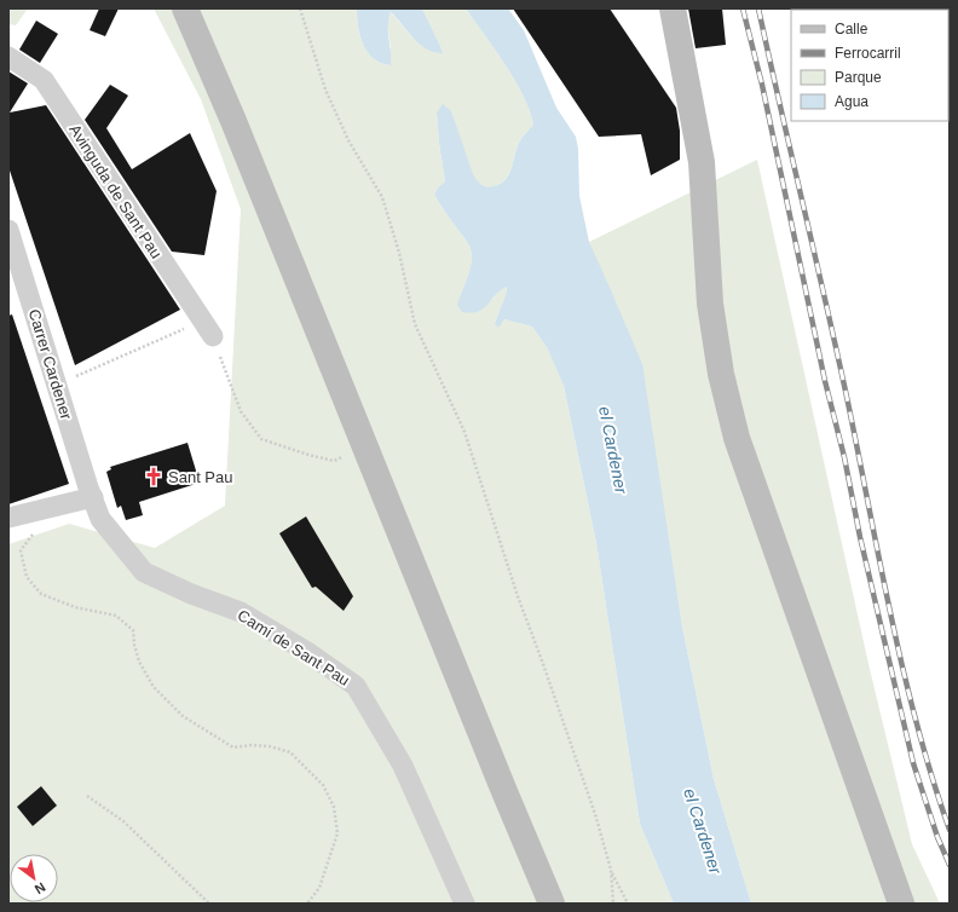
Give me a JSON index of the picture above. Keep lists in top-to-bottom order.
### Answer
{
  "streets": {
    "street": ["Avinguda de Sant Pau", "Carrer Cardener", "Camí de Sant Pau"]
  },
  "crossings": [
    ["Carrer Cardener", "Camí de Sant Pau"]
  ],
  "water": ["el Cardener"],
  "places": {
    "church": ["Sant Pau"]
  },
  "legend": [
    "Calle",
    "Ferrocarril",
    "Parque",
    "Agua"
  ],
  "north": "bottom right"
}
